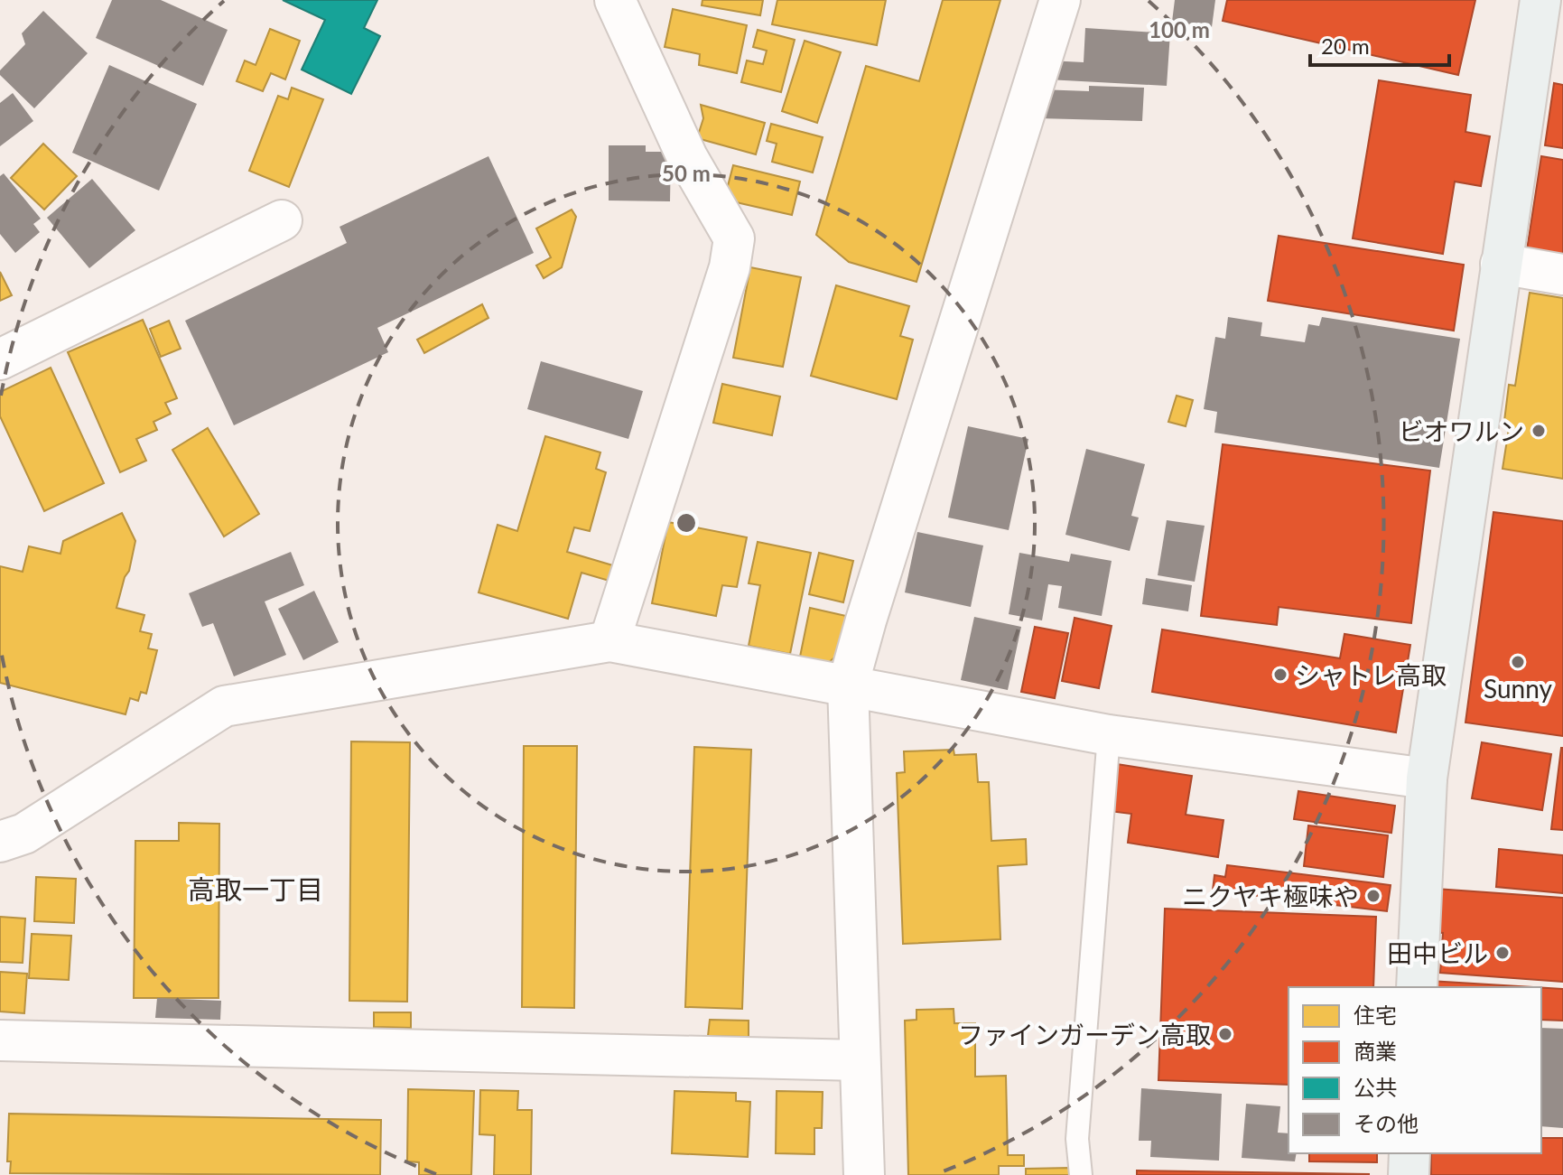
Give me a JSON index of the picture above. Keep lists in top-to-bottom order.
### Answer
{
  "districts": ["高取一丁目"],
  "places": [
    "ビオワルン",
    "Sunny",
    "シャトレ高取",
    "ニクヤキ極味や",
    "田中ビル",
    "ファインガーデン高取"
  ],
  "legend": [
    "住宅",
    "商業",
    "公共",
    "その他"
  ],
  "scale_bar": "20 m",
  "rings": ["100 m", "50 m"]
}
